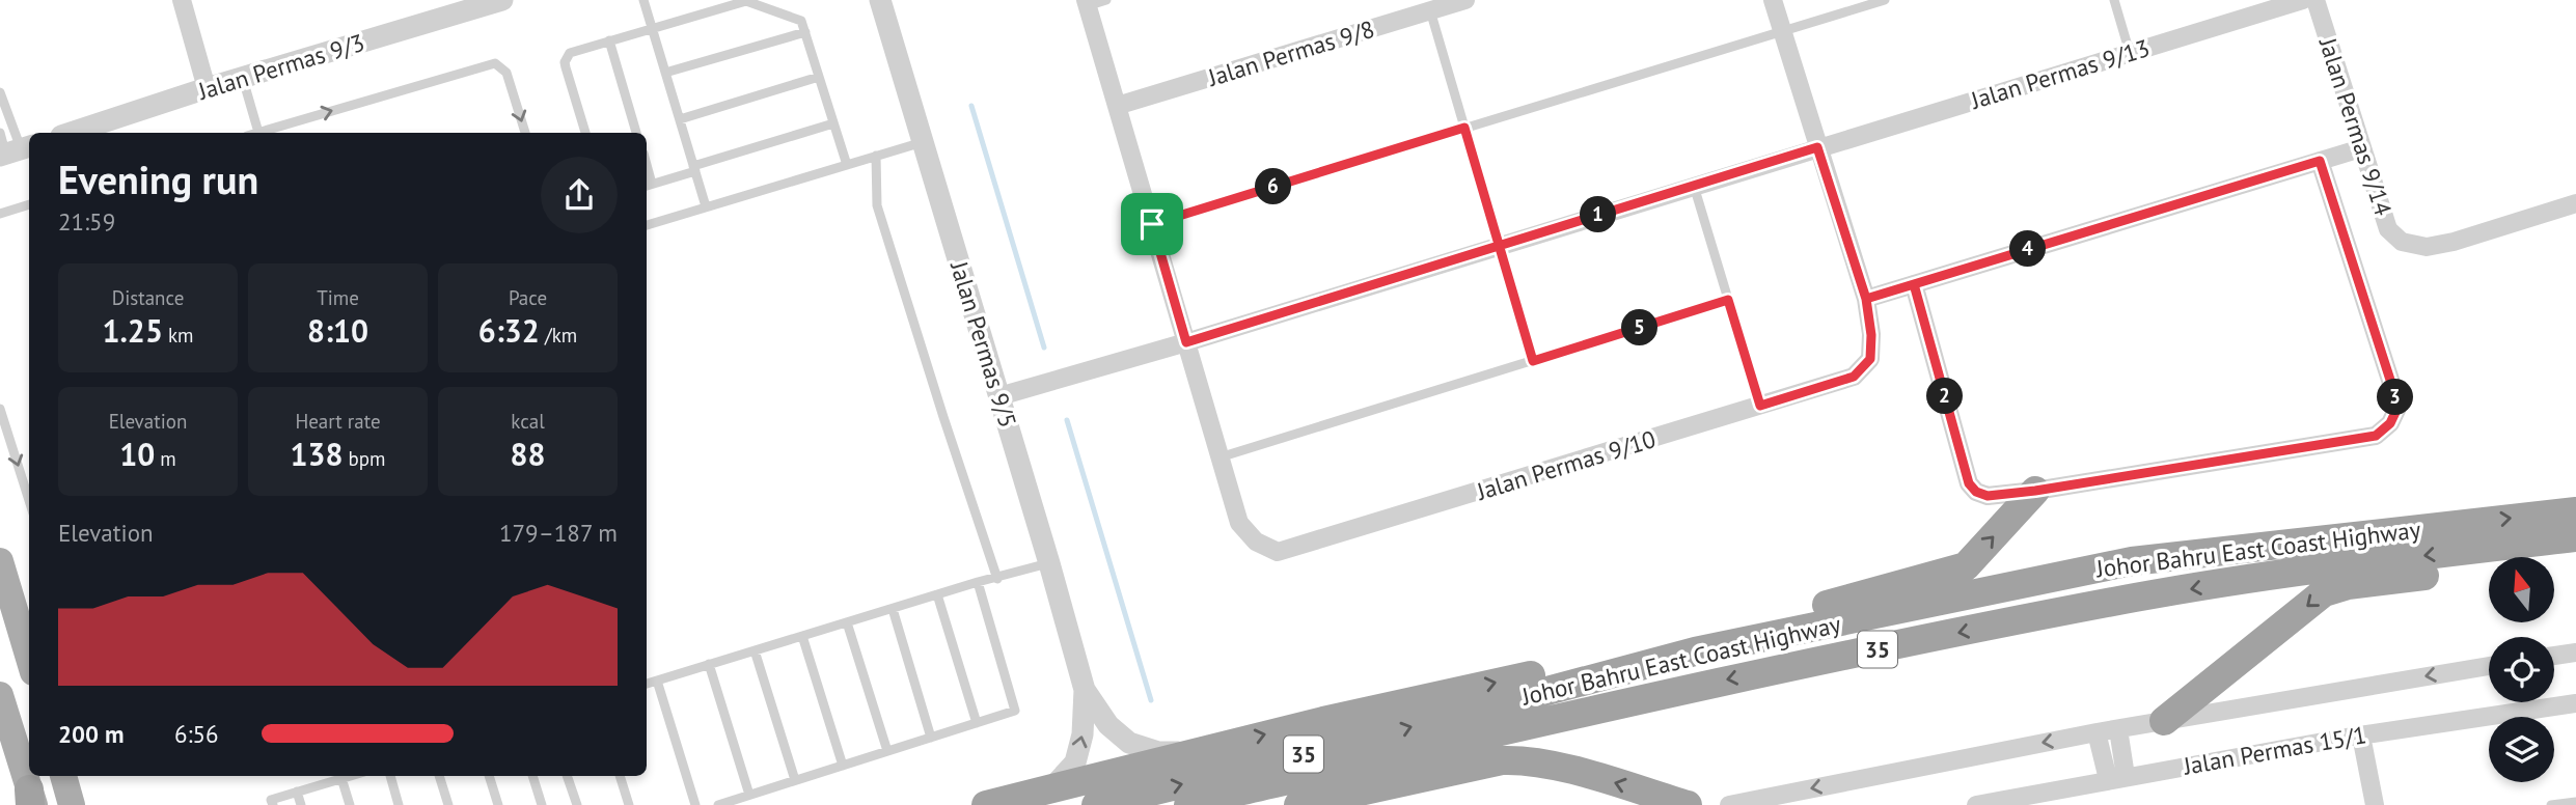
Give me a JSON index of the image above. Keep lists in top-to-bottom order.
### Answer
{
  "streets": {
    "highway": ["Johor Bahru East Coast Highway", "35"],
    "street": [
      "Jalan Permas 9/8",
      "Jalan Permas 9/3",
      "Jalan Permas 9/13",
      "Jalan Permas 9/14",
      "Jalan Permas 9/5",
      "Jalan Permas 9/10",
      "Jalan Permas 15/1"
    ]
  },
  "crossings": [
    ["Jalan Permas 9/13", "Jalan Permas 9/5"]
  ],
  "north": "top",
  "page": {
    "heading": ["Evening run", "21:59"],
    "pins": [
      "6",
      "1",
      "4",
      "5",
      "2",
      "3"
    ],
    "stats": [
      ["Distance", "1.25 km"],
      ["Time", "8:10"],
      ["Pace", "6:32 /km"],
      ["Elevation", "10 m"],
      ["Heart rate", "138 bpm"],
      ["kcal", "88"]
    ],
    "chart": ["Elevation", "179–187 m"],
    "list": [
      {
        "name": "200 m",
        "note": "6:56"
      }
    ]
  }
}
